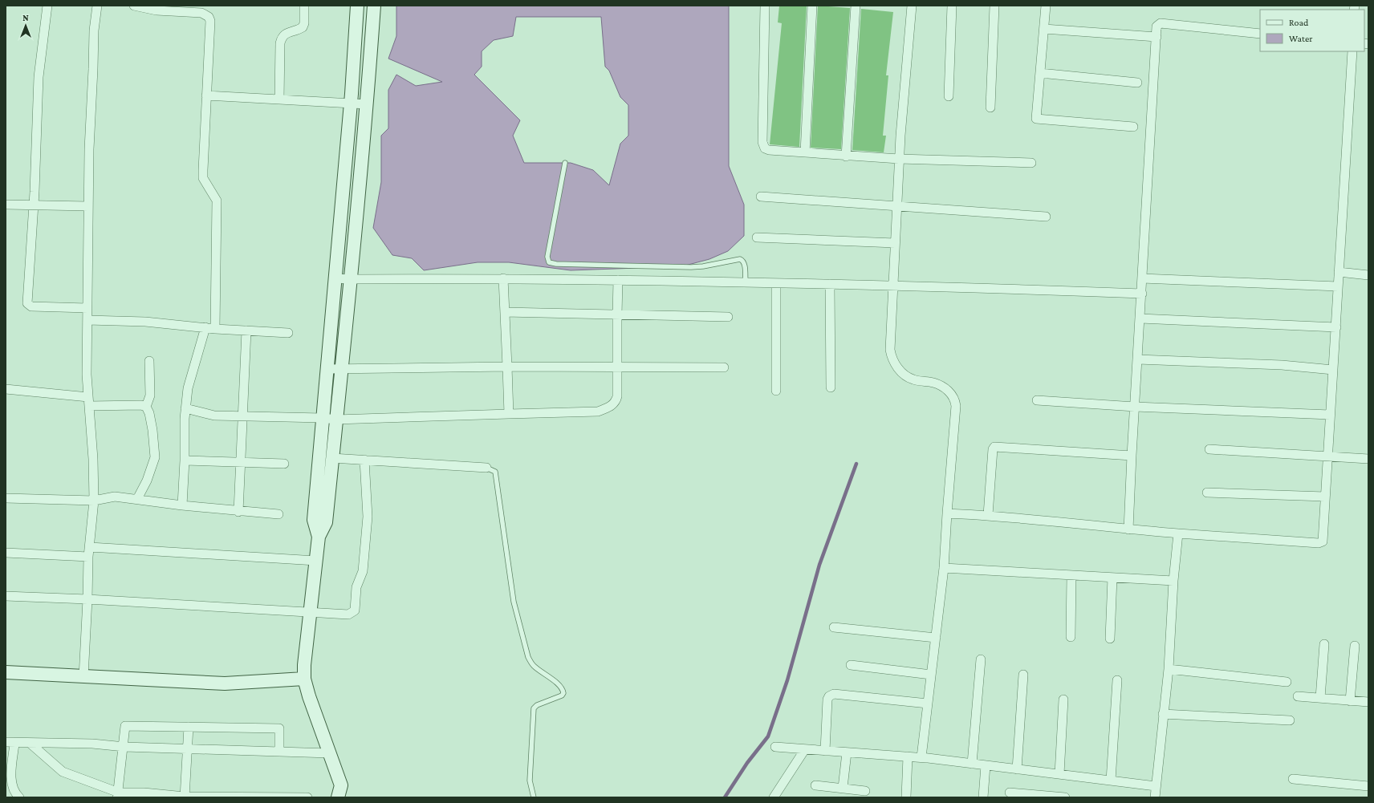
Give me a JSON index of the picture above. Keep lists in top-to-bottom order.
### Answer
{
  "legend": ["Road", "Water"],
  "north": "top"
}
